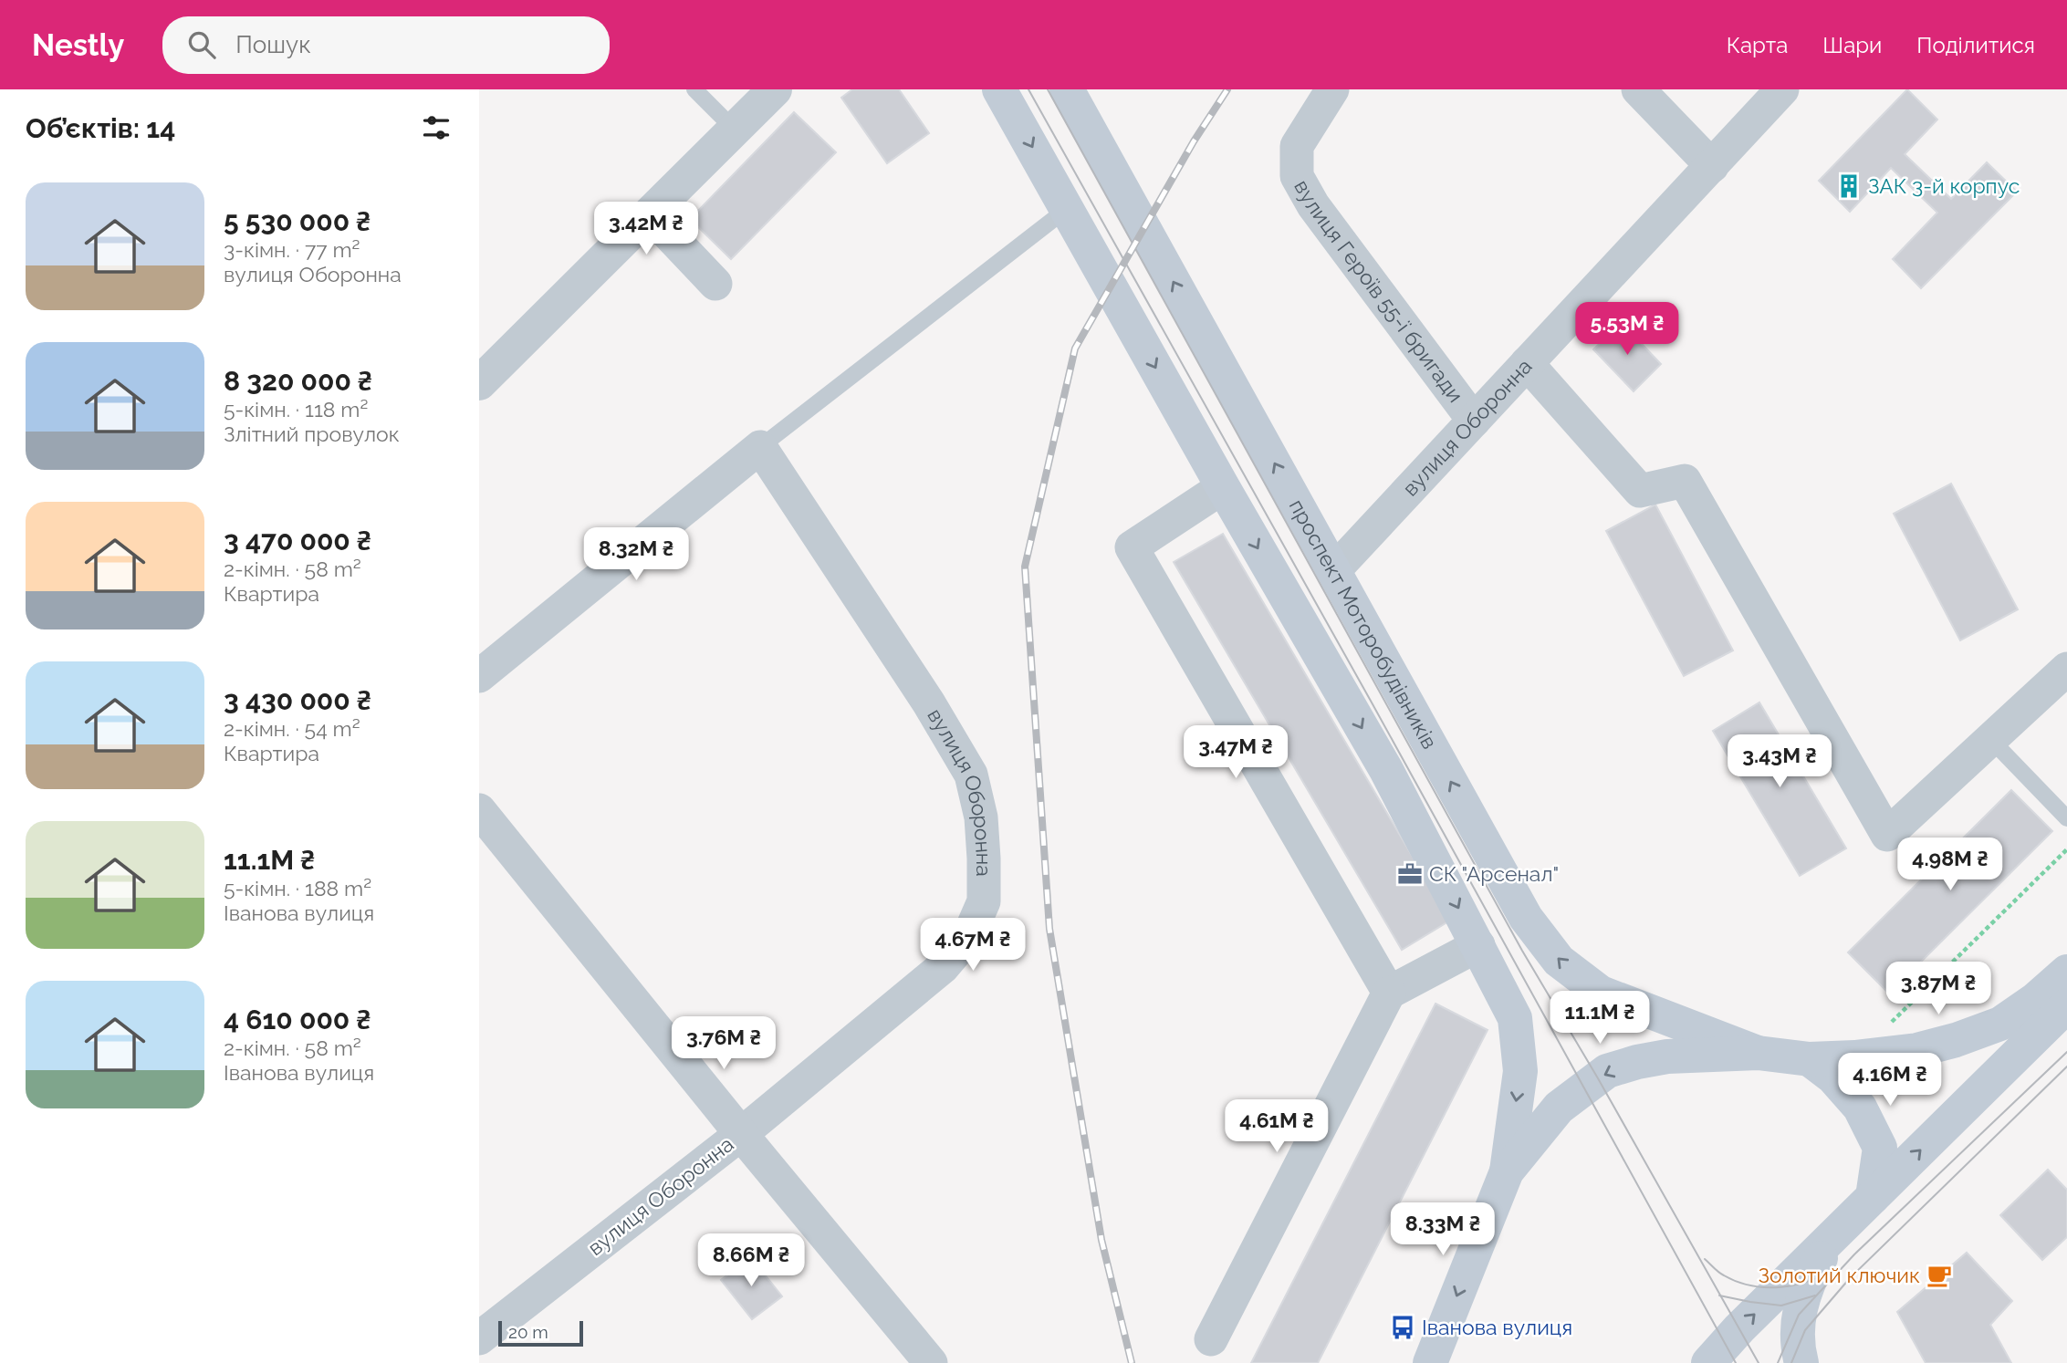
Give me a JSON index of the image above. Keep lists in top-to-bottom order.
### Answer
{
  "streets": {
    "main road": ["проспект Моторобудівників"],
    "street": ["вулиця Героїв 55-ї бригади", "вулиця Оборонна"]
  },
  "crossings": [
    ["вулиця Героїв 55-ї бригади", "вулиця Оборонна"],
    ["вулиця Оборонна", "проспект Моторобудівників"]
  ],
  "places": {
    "building": ["ЗАК 3-й корпус"],
    "office": ["СК \"Арсенал\""],
    "cafe": ["Золотий ключик"],
    "bus stop": ["Іванова вулиця"]
  },
  "scale_bar": "20 m",
  "page": {
    "header": "Nestly",
    "search": "Пошук",
    "nav": ["Карта", "Шари", "Поділитися"],
    "heading": "Об’єктів: 14",
    "list": [
      {
        "name": "5 530 000 ₴",
        "note": "3-кімн. · 77 m² · вулиця Оборонна"
      },
      {
        "name": "8 320 000 ₴",
        "note": "5-кімн. · 118 m² · Злітний провулок"
      },
      {
        "name": "3 470 000 ₴",
        "note": "2-кімн. · 58 m² · Квартира"
      },
      {
        "name": "3 430 000 ₴",
        "note": "2-кімн. · 54 m² · Квартира"
      },
      {
        "name": "11.1M ₴",
        "note": "5-кімн. · 188 m² · Іванова вулиця"
      },
      {
        "name": "4 610 000 ₴",
        "note": "2-кімн. · 58 m² · Іванова вулиця"
      }
    ],
    "price": [
      "3.42M ₴",
      "5.53M ₴",
      "8.32M ₴",
      "3.47M ₴",
      "3.43M ₴",
      "4.98M ₴",
      "4.67M ₴",
      "3.87M ₴",
      "11.1M ₴",
      "3.76M ₴",
      "4.16M ₴",
      "4.61M ₴",
      "8.33M ₴",
      "8.66M ₴"
    ],
    "scale": "20 m"
  }
}
